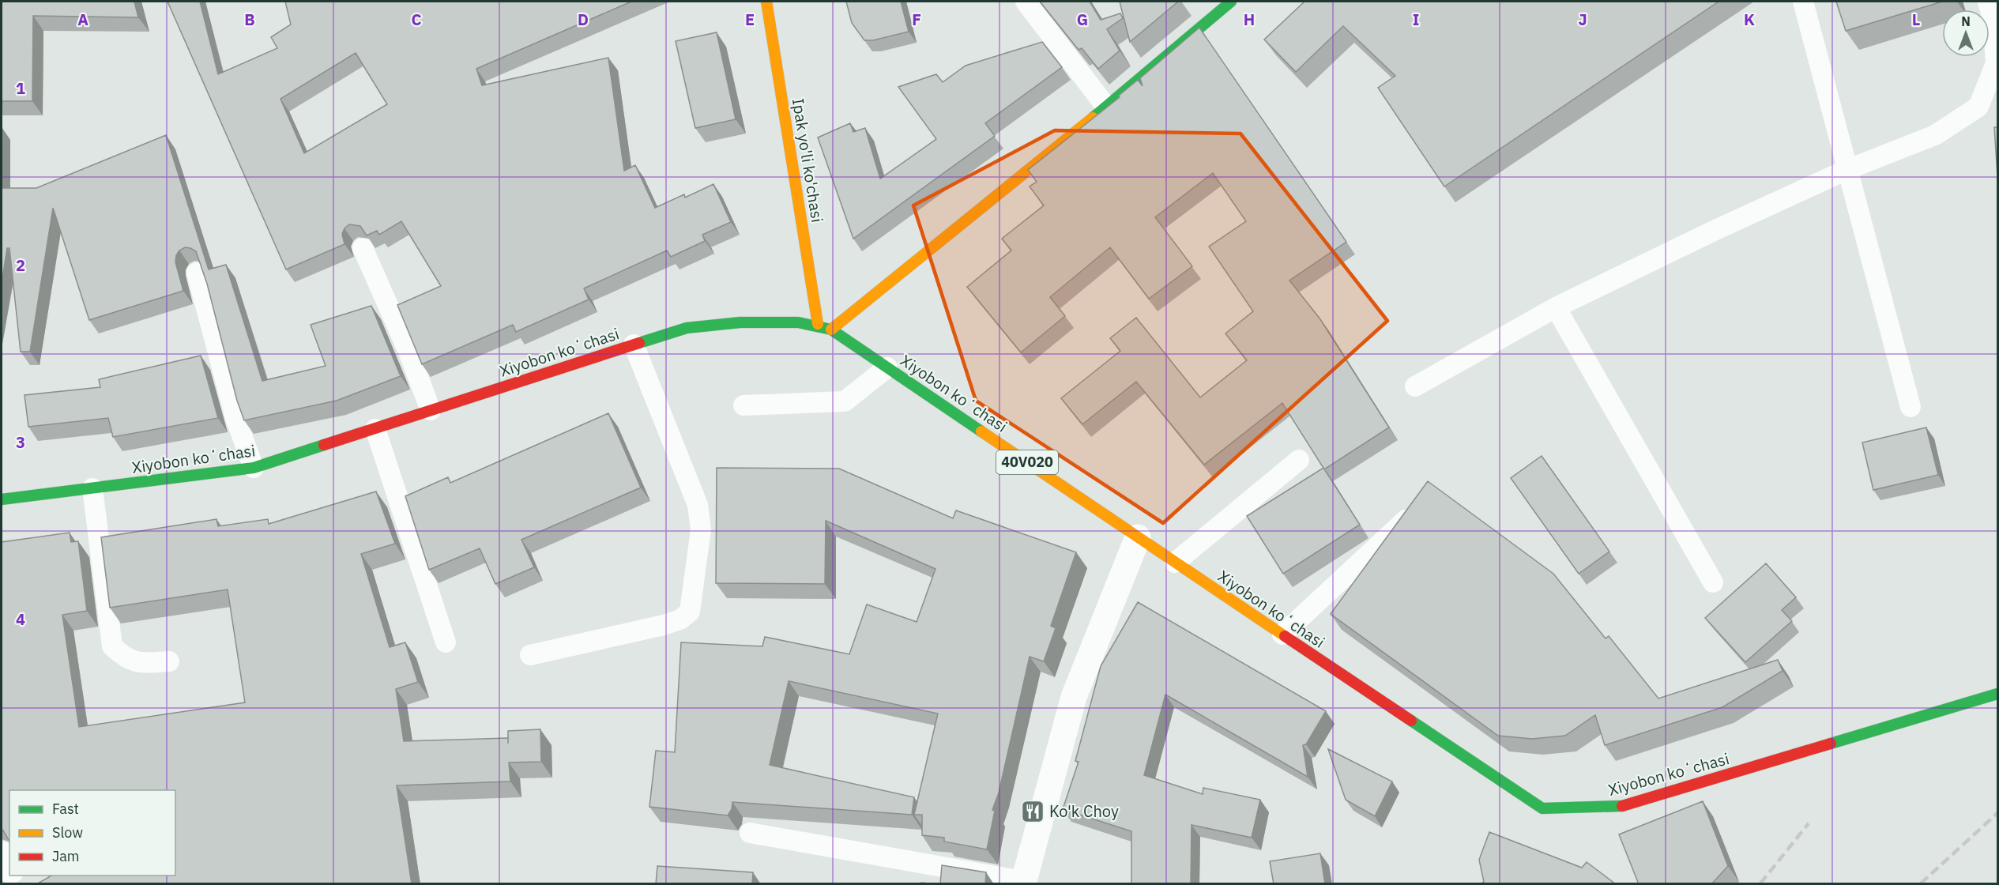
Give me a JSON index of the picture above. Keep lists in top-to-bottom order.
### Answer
{
  "streets": {
    "main road": ["Ipak yo'li ko'chasi", "Xiyobon koʻchasi", "40V020"]
  },
  "crossings": [
    ["Ipak yo'li ko'chasi", "Xiyobon koʻchasi"]
  ],
  "places": {
    "restaurant": ["Ko'k Choy"]
  },
  "legend": ["Fast", "Slow", "Jam"],
  "north": "top",
  "grid": {
    "columns": [
      "A",
      "B",
      "C",
      "D",
      "E",
      "F",
      "G",
      "H",
      "I",
      "J",
      "K",
      "L"
    ],
    "rows": [
      "1",
      "2",
      "3",
      "4"
    ]
  }
}
